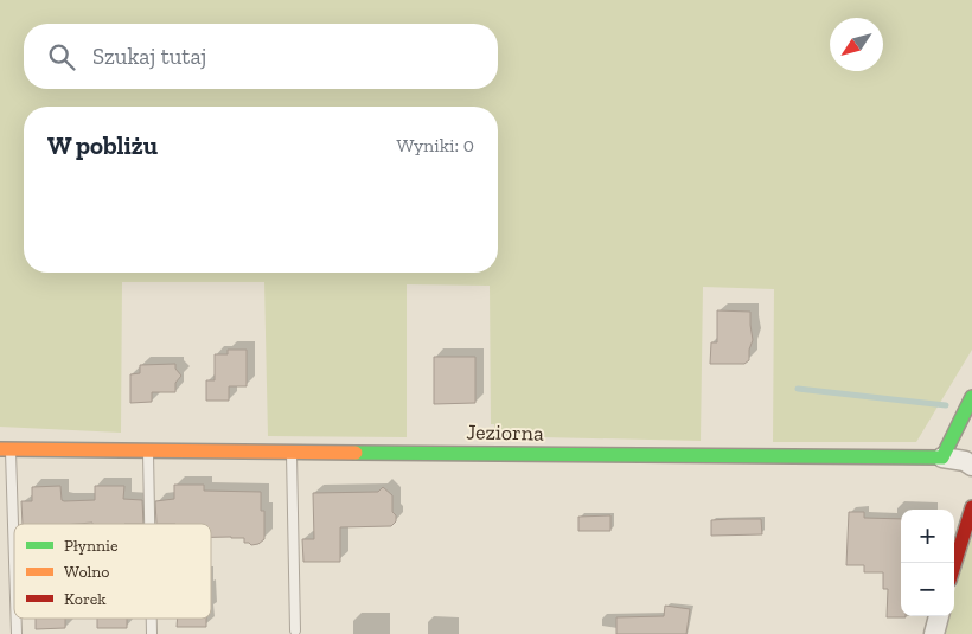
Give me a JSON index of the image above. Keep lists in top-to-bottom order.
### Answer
{
  "streets": {
    "street": ["Jeziorna"]
  },
  "legend": ["Płynnie", "Wolno", "Korek"],
  "north": "bottom left",
  "page": {
    "search": "Szukaj tutaj",
    "heading": ["W pobliżu", "Wyniki: 0"],
    "map_buttons": ["+", "−"]
  }
}
